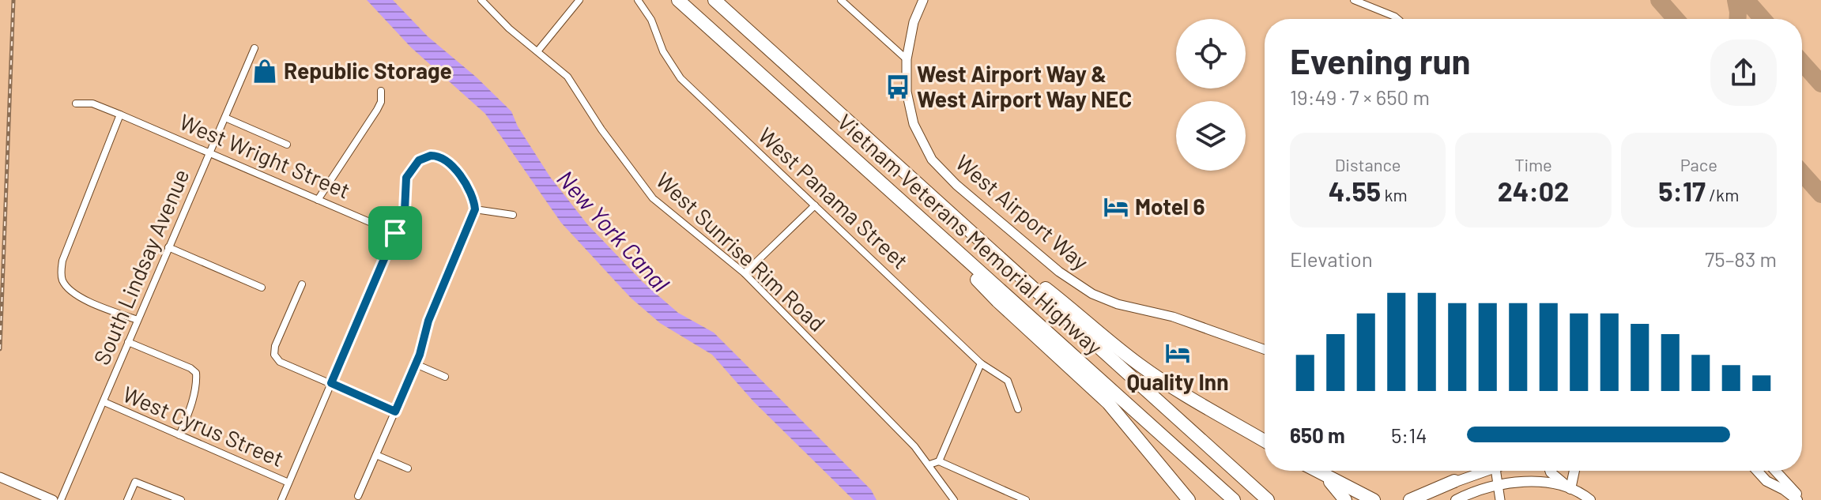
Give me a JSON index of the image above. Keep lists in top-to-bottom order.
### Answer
{
  "streets": {
    "highway": ["Vietnam Veterans Memorial Highway"],
    "street": [
      "West Wright Street",
      "West Panama Street",
      "West Airport Way",
      "West Sunrise Rim Road",
      "South Lindsay Avenue",
      "West Cyrus Street"
    ]
  },
  "crossings": [
    ["West Wright Street", "South Lindsay Avenue"],
    ["South Lindsay Avenue", "West Cyrus Street"]
  ],
  "water": ["New York Canal"],
  "places": {
    "shop": ["Republic Storage"],
    "bus stop": ["West Airport Way & West Airport Way NEC"],
    "hotel": ["Motel 6", "Quality Inn"]
  },
  "page": {
    "heading": ["Evening run", "19:49 · 7 × 650 m"],
    "stats": [
      ["Distance", "4.55 km"],
      ["Time", "24:02"],
      ["Pace", "5:17 /km"]
    ],
    "chart": ["Elevation", "75–83 m"],
    "list": [
      {
        "name": "650 m",
        "note": "5:14"
      }
    ]
  }
}
